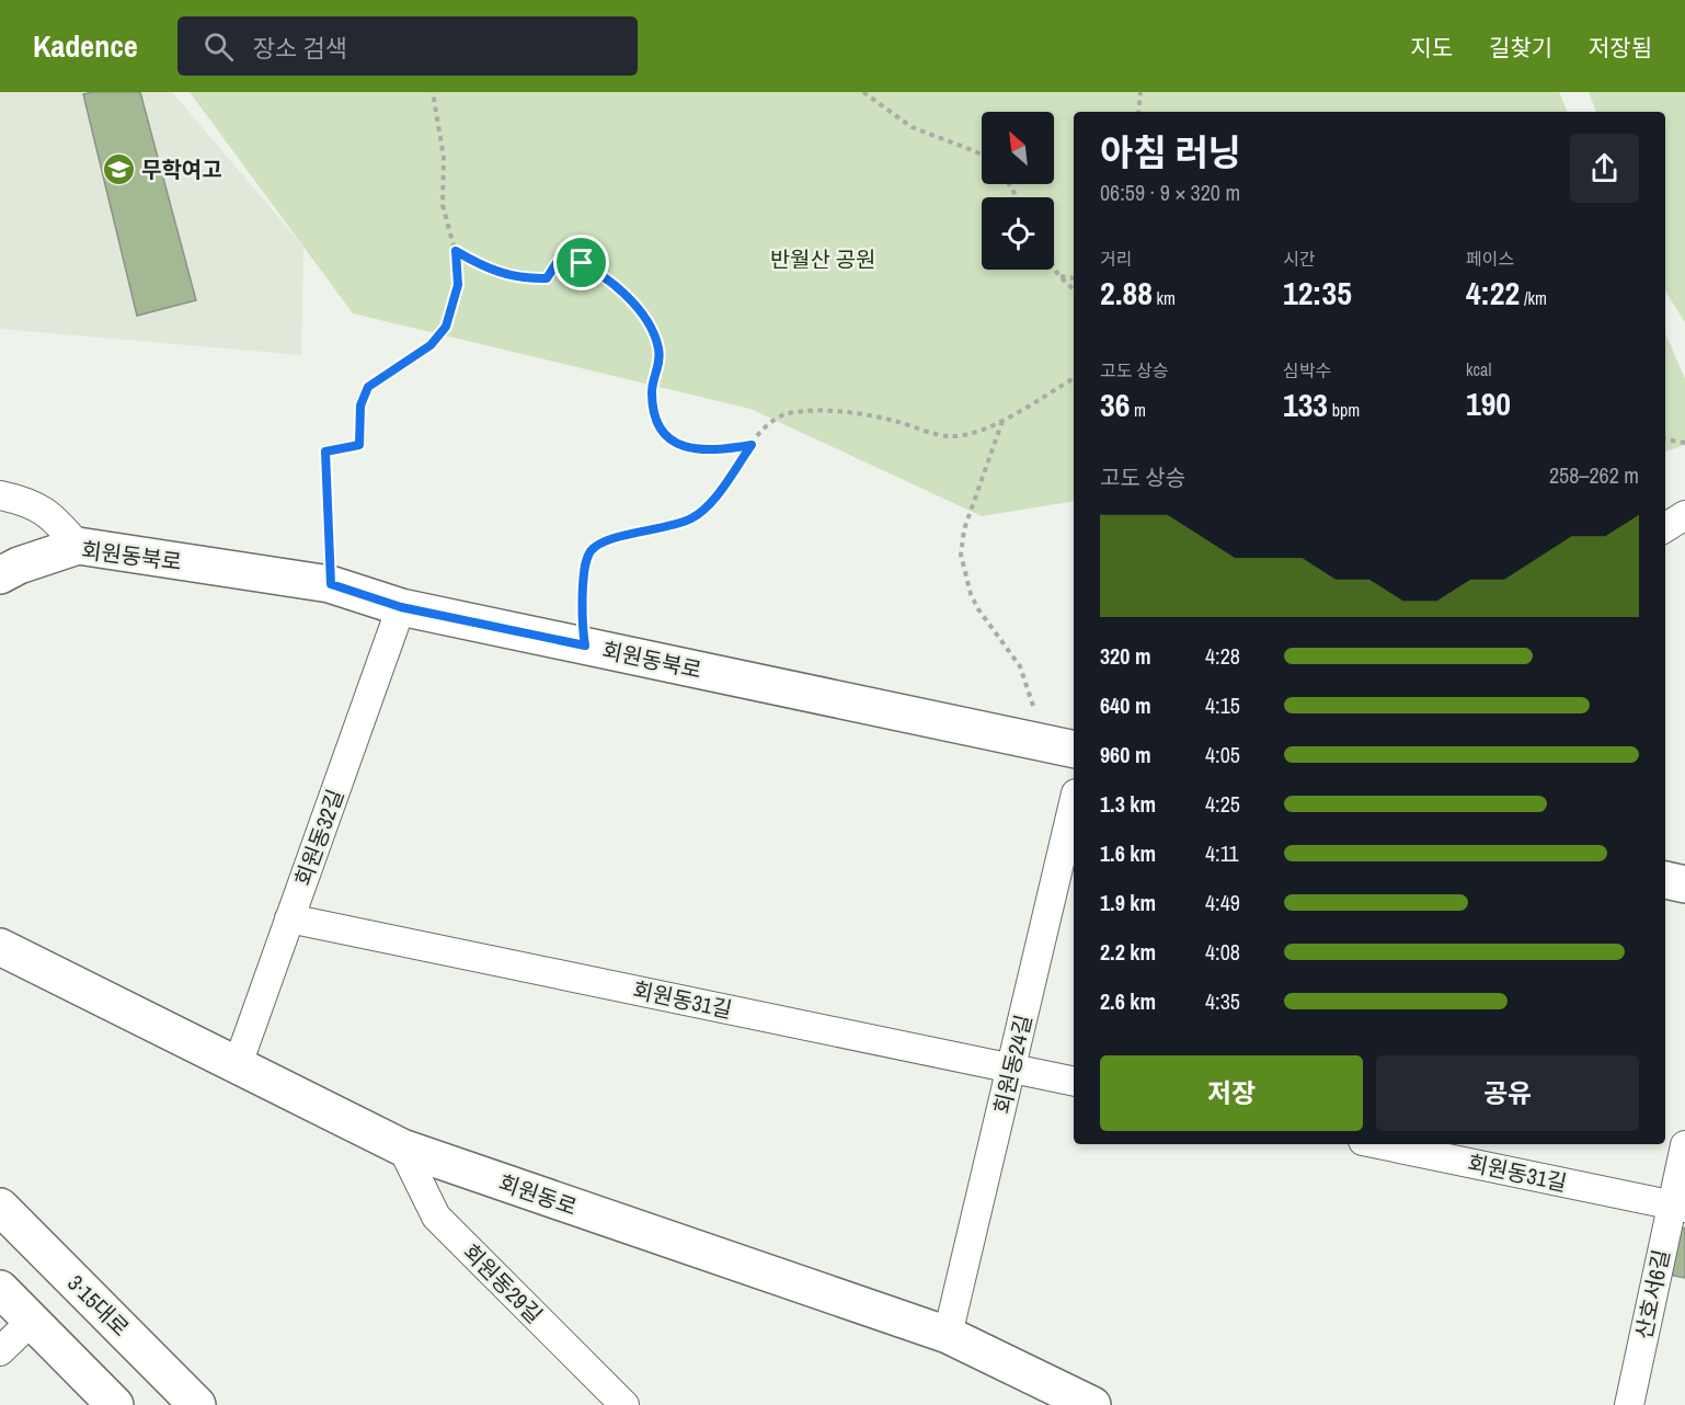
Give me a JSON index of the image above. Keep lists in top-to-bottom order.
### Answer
{
  "streets": {
    "main road": ["회원동북로", "회원동로", "3·15대로"],
    "street": [
      "회원동32길",
      "회원동31길",
      "회원동24길",
      "회원동29길",
      "산호서6길"
    ]
  },
  "crossings": [
    ["회원동북로", "회원동32길"],
    ["회원동32길", "회원동31길"],
    ["회원동32길", "회원동로"],
    ["회원동31길", "회원동24길"],
    ["회원동31길", "산호서6길"],
    ["회원동24길", "회원동로"],
    ["회원동로", "회원동29길"]
  ],
  "parks": ["반월산 공원"],
  "places": {
    "school or university": ["무학여고"]
  },
  "north": "top left",
  "page": {
    "header": "Kadence",
    "search": "장소 검색",
    "nav": ["지도", "길찾기", "저장됨"],
    "heading": ["아침 러닝", "06:59 · 9 × 320 m"],
    "stats": [
      ["거리", "2.88 km"],
      ["시간", "12:35"],
      ["페이스", "4:22 /km"],
      ["고도 상승", "36 m"],
      ["심박수", "133 bpm"],
      ["kcal", "190"]
    ],
    "chart": ["고도 상승", "258–262 m"],
    "list": [
      {
        "name": "320 m",
        "note": "4:28"
      },
      {
        "name": "640 m",
        "note": "4:15"
      },
      {
        "name": "960 m",
        "note": "4:05"
      },
      {
        "name": "1.3 km",
        "note": "4:25"
      },
      {
        "name": "1.6 km",
        "note": "4:11"
      },
      {
        "name": "1.9 km",
        "note": "4:49"
      },
      {
        "name": "2.2 km",
        "note": "4:08"
      },
      {
        "name": "2.6 km",
        "note": "4:35"
      }
    ],
    "buttons": ["저장", "공유"]
  }
}
